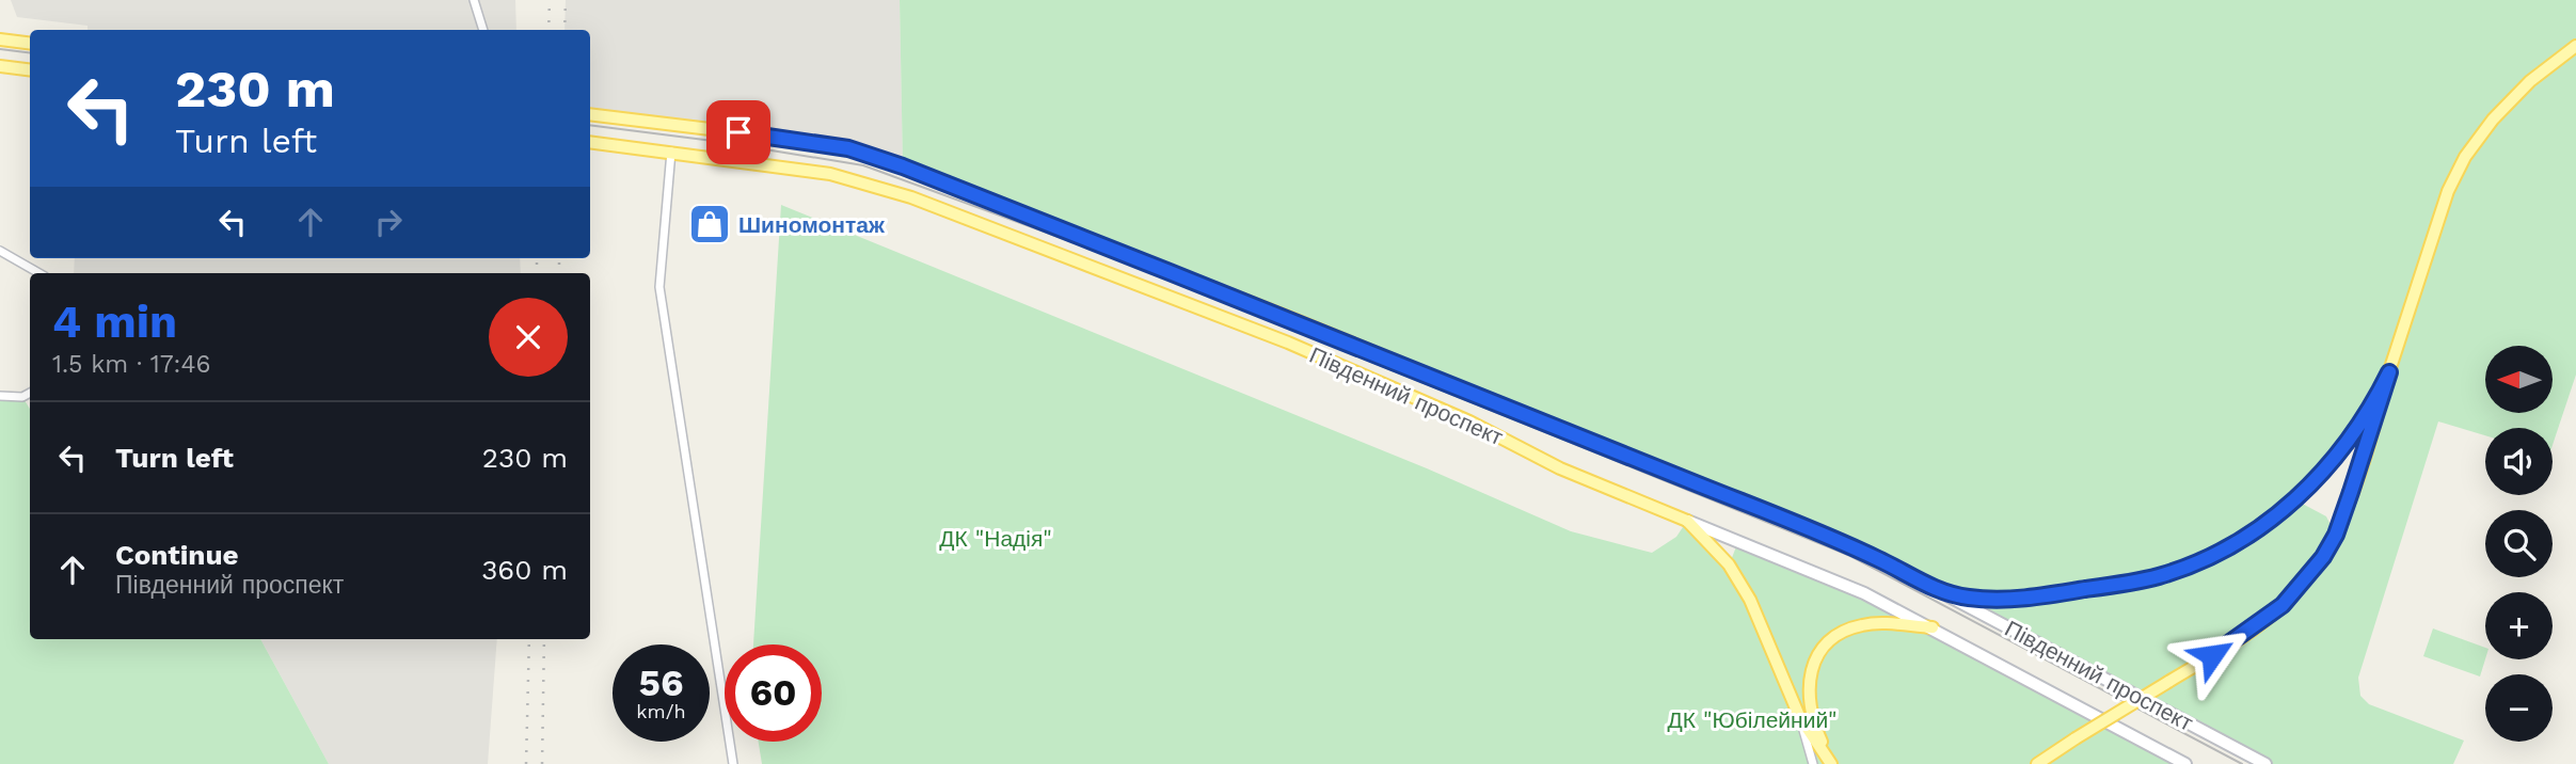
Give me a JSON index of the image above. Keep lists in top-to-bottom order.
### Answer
{
  "streets": {
    "main road": ["Південний проспект"]
  },
  "parks": ["ДК \"Надія\"", "ДК \"Юбілейний\""],
  "places": {
    "shop": ["Шиномонтаж"]
  },
  "north": "left",
  "page": {
    "turn": ["230 m", "Turn left"],
    "heading": ["4 min", "1.5 km · 17:46"],
    "map_buttons": ["+", "−"],
    "list": [
      {
        "name": "Turn left",
        "value": "230 m"
      },
      {
        "name": "Continue",
        "note": "Південний проспект",
        "value": "360 m"
      }
    ],
    "speed": "56 km/h",
    "limit": "60"
  }
}
